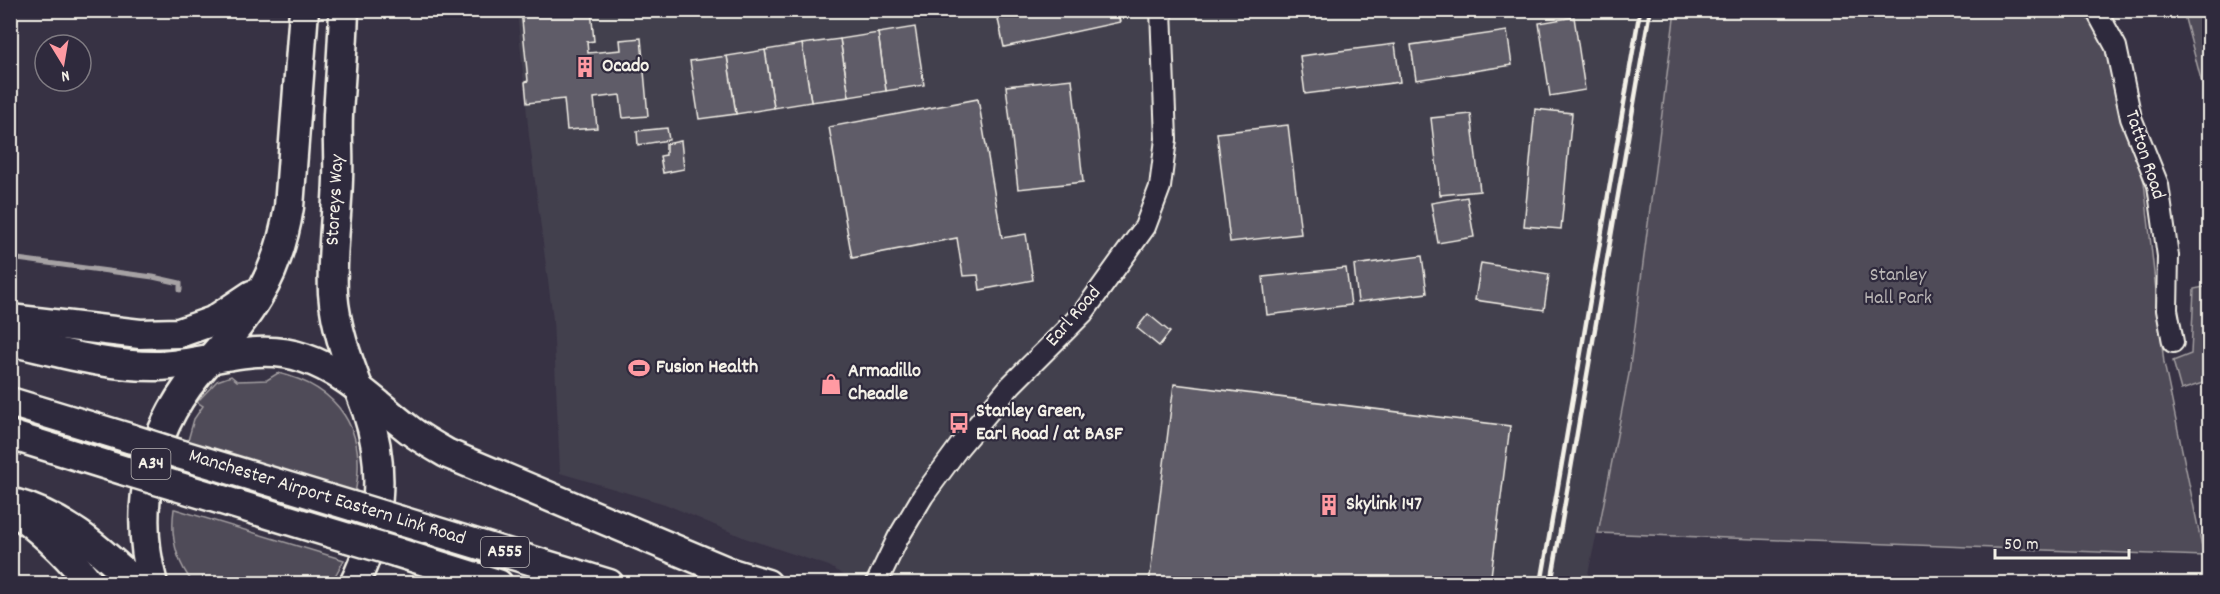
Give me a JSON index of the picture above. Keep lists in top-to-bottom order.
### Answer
{
  "streets": {
    "highway": [
      "Storeys Way",
      "A34",
      "Manchester Airport Eastern Link Road",
      "A555"
    ],
    "street": ["Tatton Road", "Earl Road"]
  },
  "parks": ["Stanley Hall Park"],
  "places": {
    "building": ["Ocado", "Skylink 147"],
    "sports": ["Fusion Health"],
    "shop": ["Armadillo Cheadle"],
    "bus stop": ["Stanley Green, Earl Road / at BASF"]
  },
  "scale_bar": "50 m",
  "north": "bottom"
}
